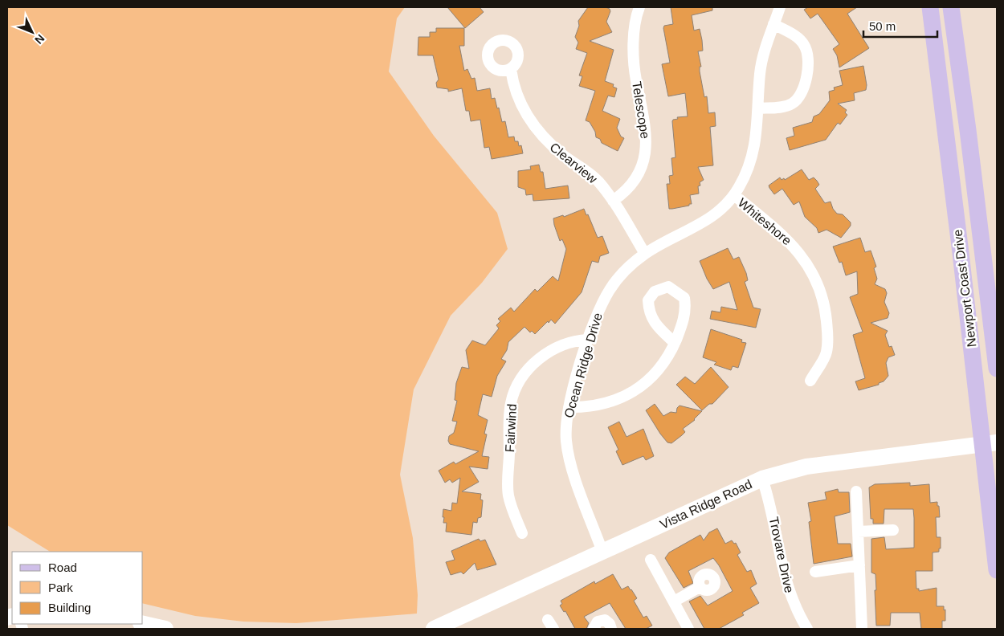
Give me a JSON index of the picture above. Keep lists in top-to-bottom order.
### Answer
{
  "streets": {
    "main road": ["Newport Coast Drive"],
    "street": [
      "Telescope",
      "Clearview",
      "Whiteshore",
      "Ocean Ridge Drive",
      "Fairwind",
      "Vista Ridge Road",
      "Trovare Drive"
    ]
  },
  "crossings": [
    ["Telescope", "Clearview"],
    ["Clearview", "Ocean Ridge Drive"],
    ["Whiteshore", "Ocean Ridge Drive"],
    ["Newport Coast Drive", "Vista Ridge Road"],
    ["Ocean Ridge Drive", "Fairwind"],
    ["Ocean Ridge Drive", "Vista Ridge Road"],
    ["Vista Ridge Road", "Trovare Drive"]
  ],
  "legend": ["Road", "Park", "Building"],
  "scale_bar": "50 m",
  "north": "bottom right"
}
